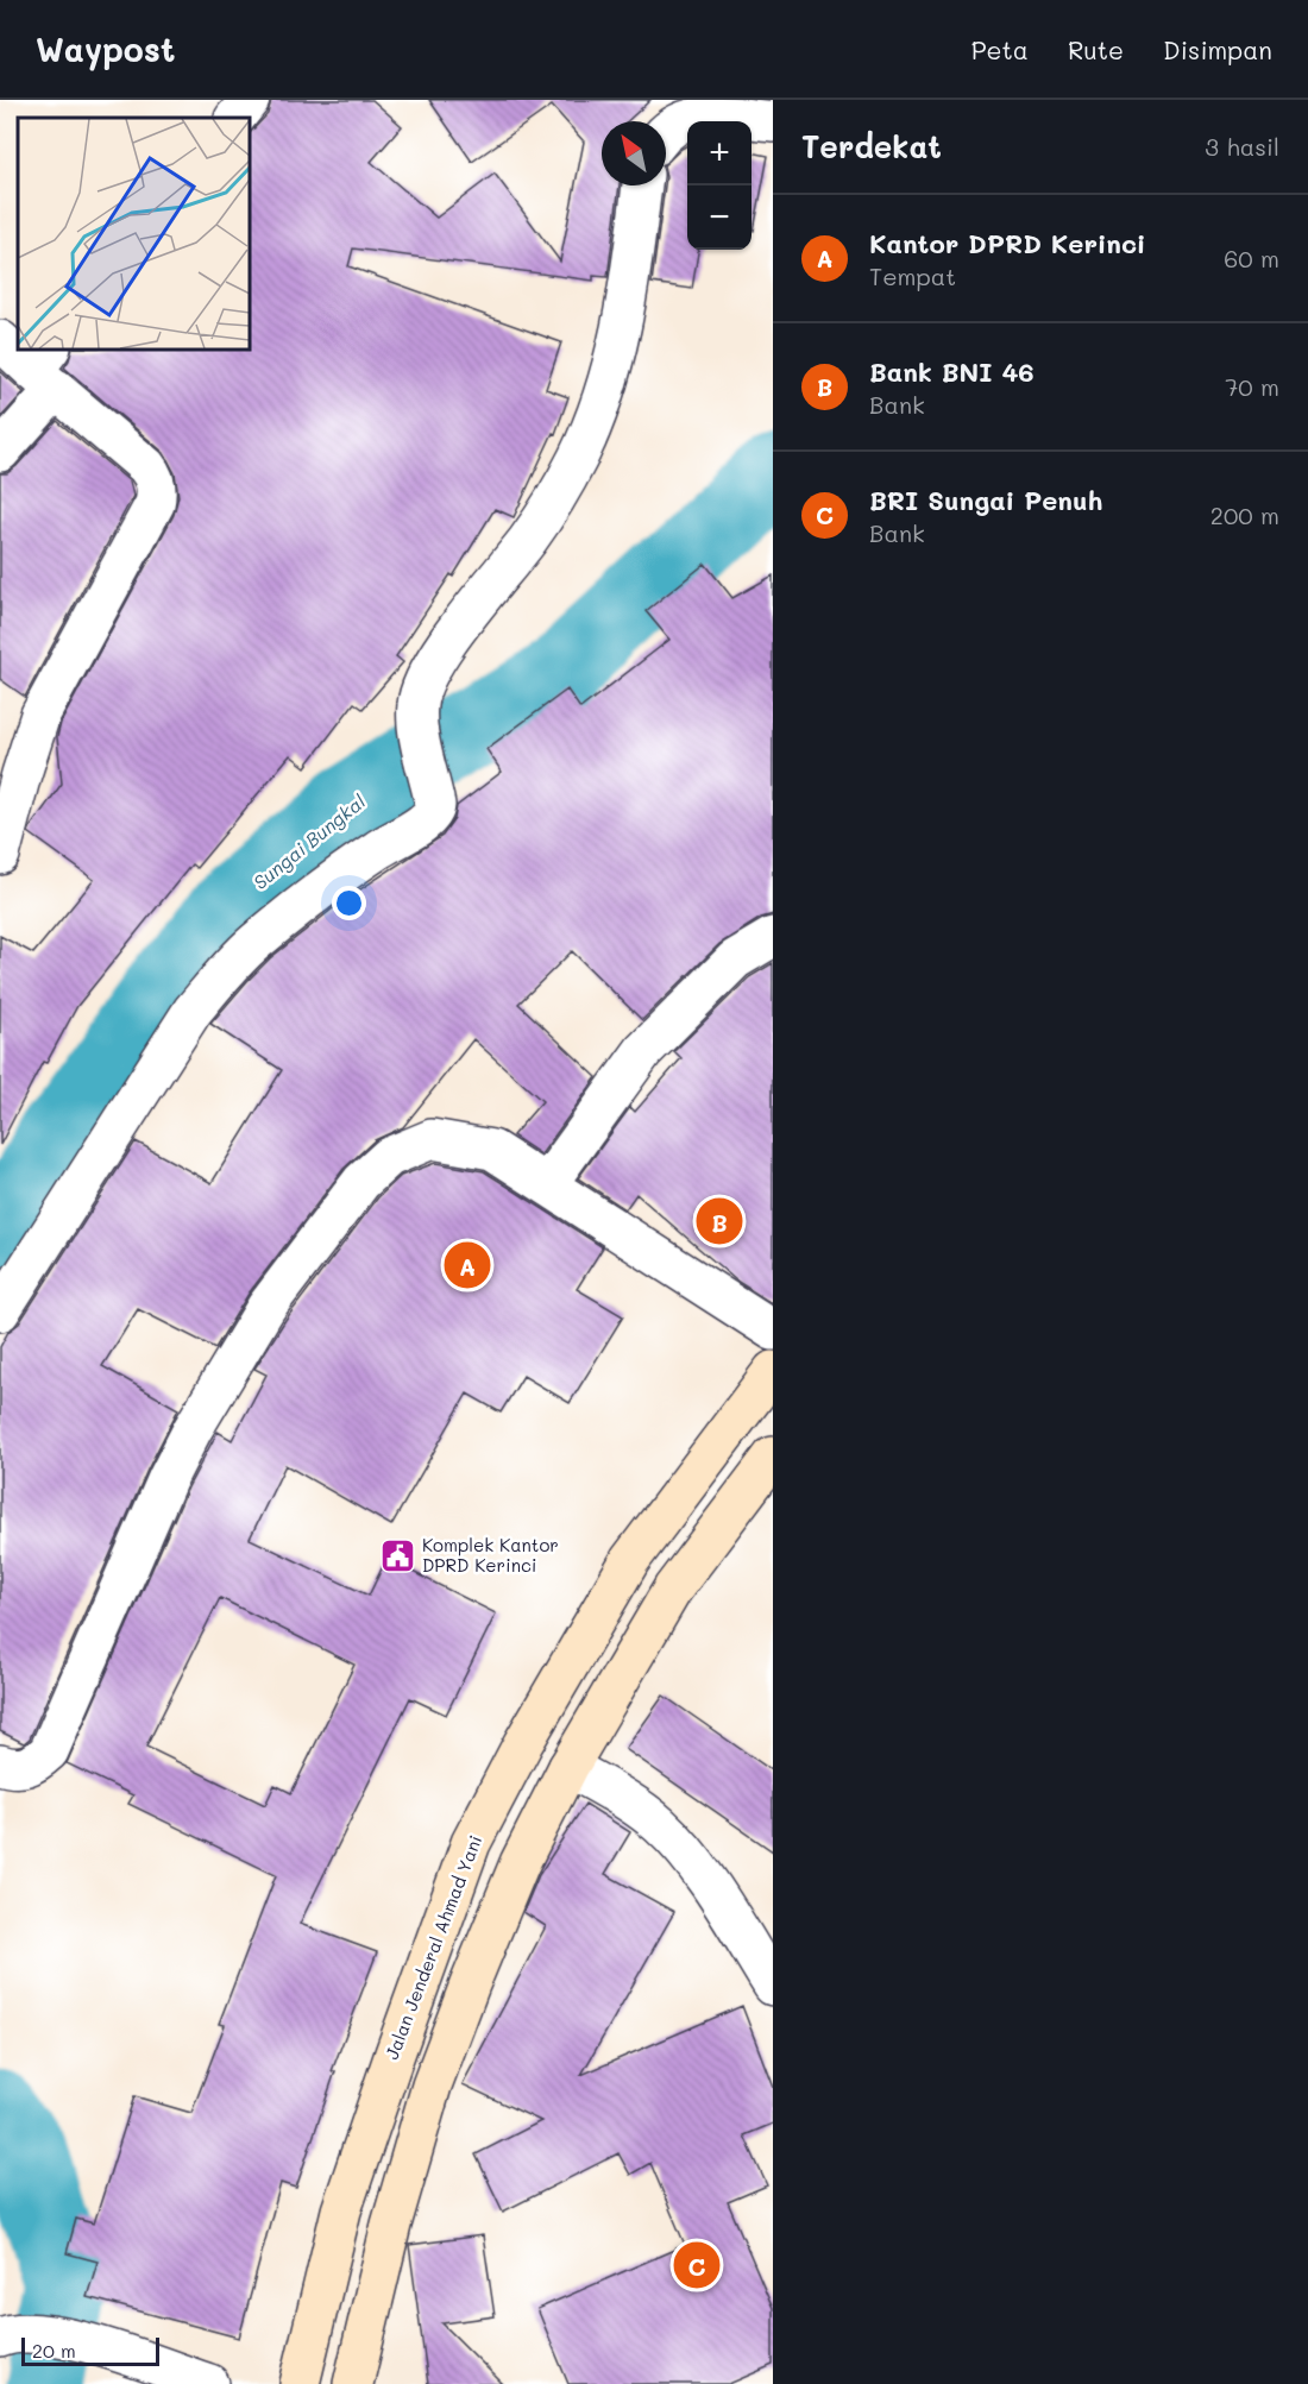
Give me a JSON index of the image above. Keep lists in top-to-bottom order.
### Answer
{
  "streets": {
    "main road": ["Jalan Jenderal Ahmad Yani"]
  },
  "water": ["Sungai Bungkal"],
  "places": {
    "public building": ["Komplek Kantor DPRD Kerinci"]
  },
  "scale_bar": "20 m",
  "north": "top left",
  "page": {
    "header": "Waypost",
    "nav": ["Peta", "Rute", "Disimpan"],
    "heading": ["Terdekat", "3 hasil"],
    "map_buttons": ["+", "−"],
    "list": [
      {
        "mark": "A",
        "name": "Kantor DPRD Kerinci",
        "note": "Tempat",
        "value": "60 m"
      },
      {
        "mark": "B",
        "name": "Bank BNI 46",
        "note": "Bank",
        "value": "70 m"
      },
      {
        "mark": "C",
        "name": "BRI Sungai Penuh",
        "note": "Bank",
        "value": "200 m"
      }
    ],
    "pins": ["B", "A", "C"],
    "scale": "20 m"
  }
}
